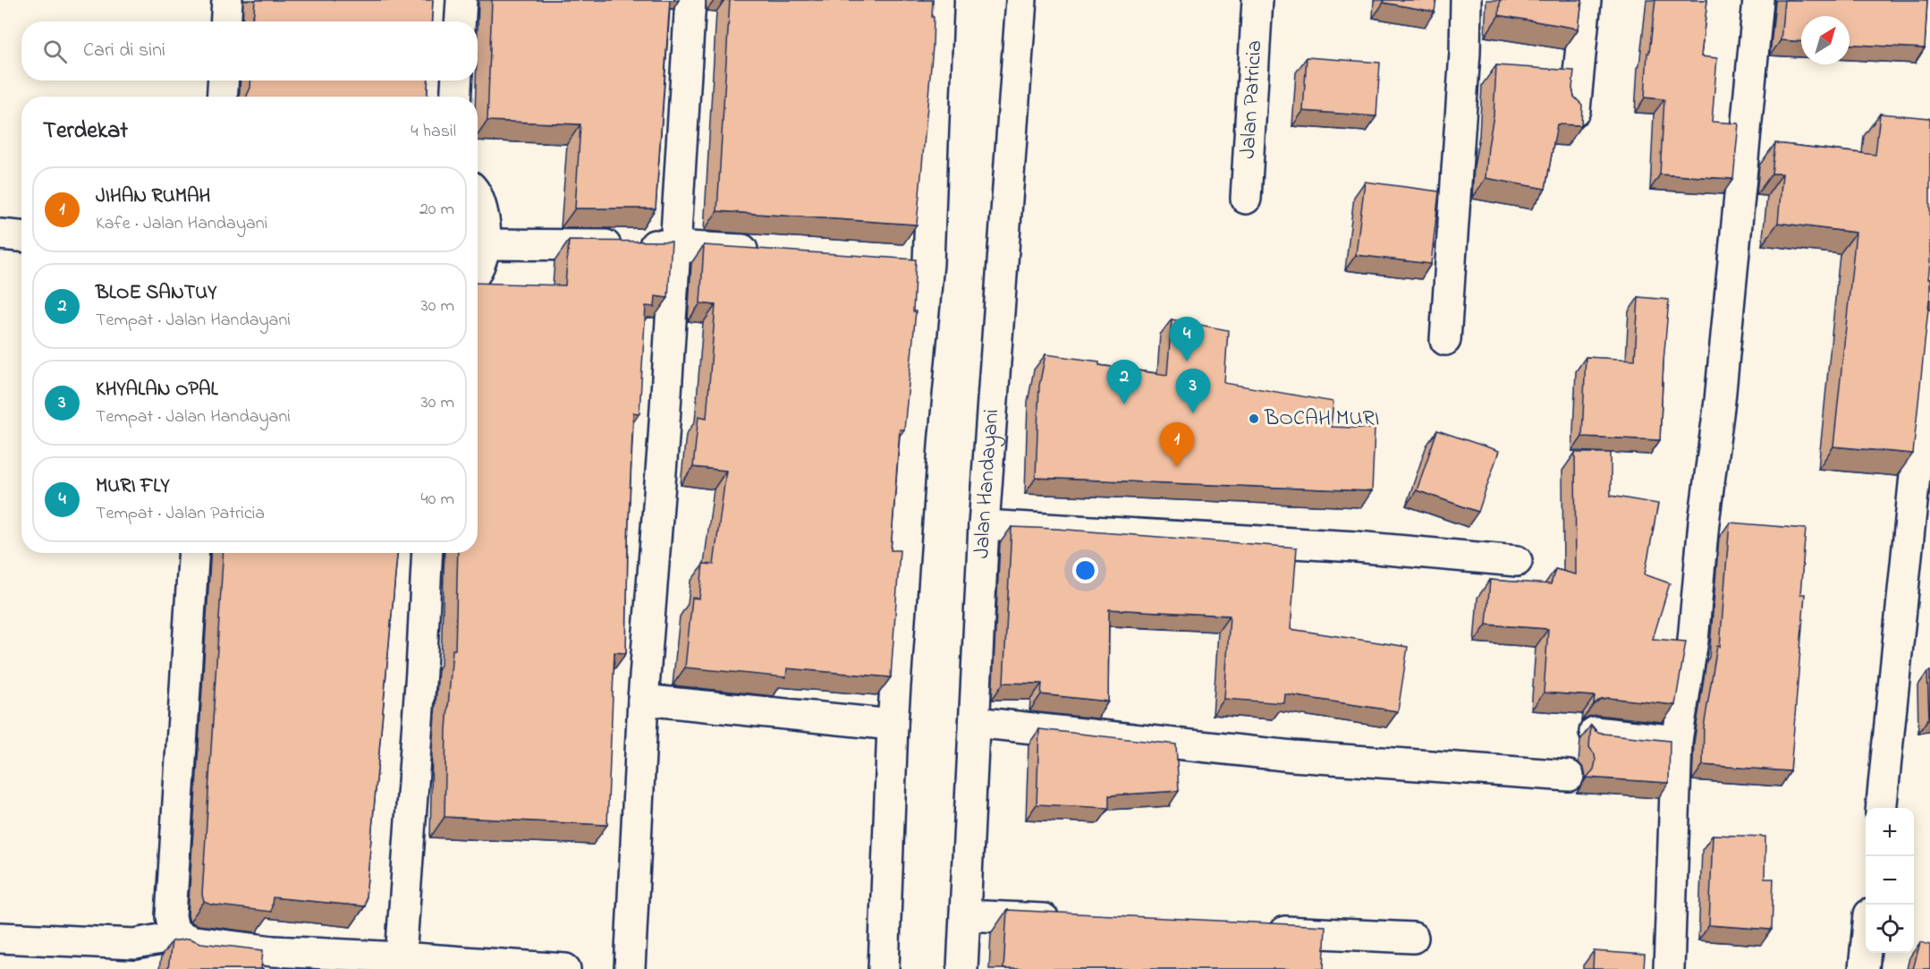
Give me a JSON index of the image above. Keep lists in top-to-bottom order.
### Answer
{
  "streets": {
    "street": ["Jalan Patricia", "Jalan Handayani"]
  },
  "places": ["BOCAH MURI"],
  "north": "top right",
  "page": {
    "search": "Cari di sini",
    "heading": ["Terdekat", "4 hasil"],
    "list": [
      {
        "mark": "1",
        "name": "JIHAN RUMAH",
        "note": "Kafe · Jalan Handayani",
        "value": "20 m"
      },
      {
        "mark": "2",
        "name": "BLOE SANTUY",
        "note": "Tempat · Jalan Handayani",
        "value": "30 m"
      },
      {
        "mark": "3",
        "name": "KHYALAN OPAL",
        "note": "Tempat · Jalan Handayani",
        "value": "30 m"
      },
      {
        "mark": "4",
        "name": "MURI FLY",
        "note": "Tempat · Jalan Patricia",
        "value": "40 m"
      }
    ],
    "pins": [
      "4",
      "2",
      "3",
      "1"
    ],
    "map_buttons": ["+", "−"]
  }
}
